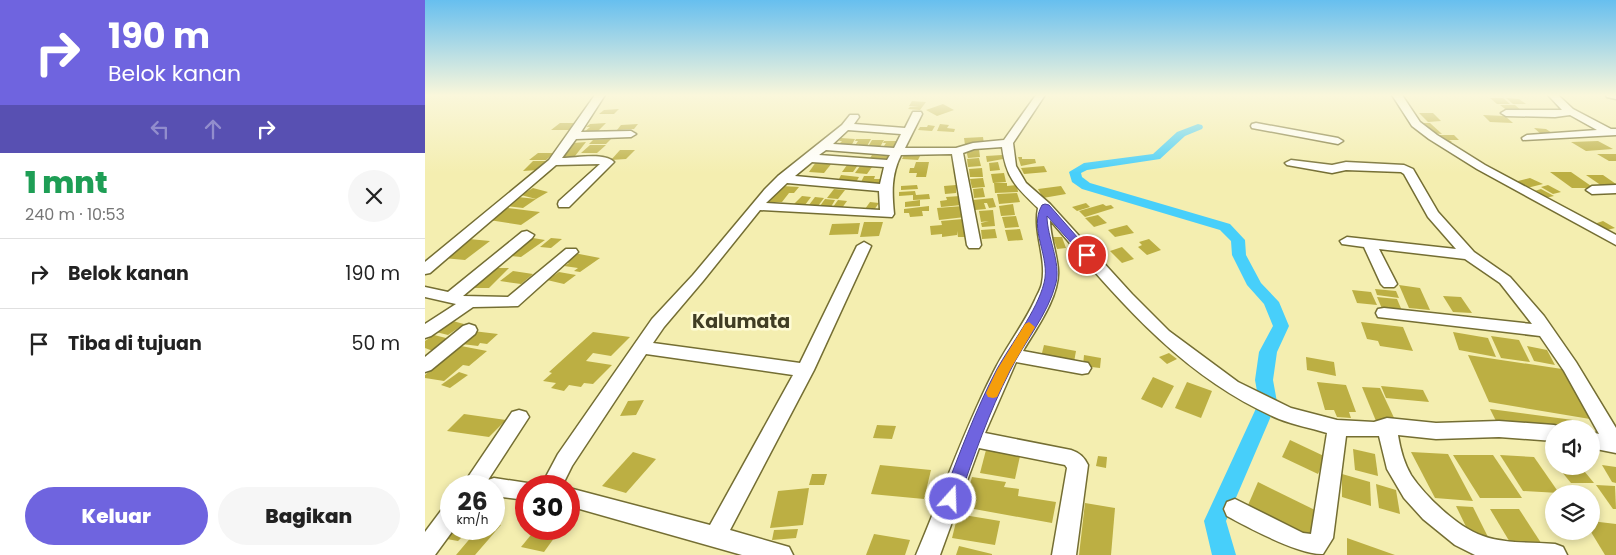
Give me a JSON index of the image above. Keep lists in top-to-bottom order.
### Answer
{
  "districts": ["Kalumata"],
  "page": {
    "turn": ["190 m", "Belok kanan"],
    "heading": ["1 mnt", "240 m · 10:53"],
    "list": [
      {
        "name": "Belok kanan",
        "value": "190 m"
      },
      {
        "name": "Tiba di tujuan",
        "value": "50 m"
      }
    ],
    "speed": "26 km/h",
    "limit": "30",
    "buttons": ["Keluar", "Bagikan"]
  }
}
